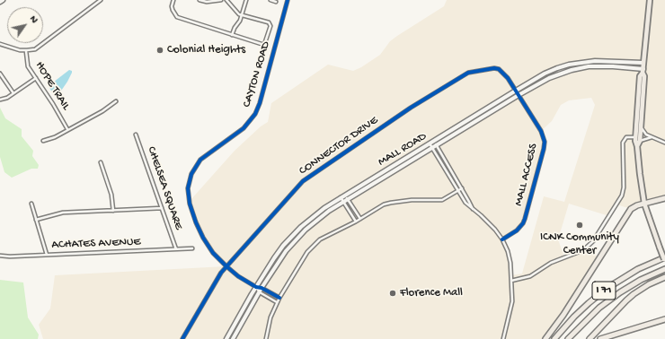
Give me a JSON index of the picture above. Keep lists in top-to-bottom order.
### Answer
{
  "streets": {
    "highway": ["I 71"],
    "main road": ["MALL ROAD"],
    "street": [
      "CAYTON ROAD",
      "HOPE TRAIL",
      "CONNECTOR DRIVE",
      "MALL ACCESS",
      "CHELSEA SQUARE",
      "ACHATES AVENUE"
    ]
  },
  "crossings": [
    ["CAYTON ROAD", "CONNECTOR DRIVE"],
    ["CAYTON ROAD", "MALL ROAD"],
    ["CONNECTOR DRIVE", "MALL ROAD"],
    ["CONNECTOR DRIVE", "MALL ACCESS"],
    ["MALL ROAD", "MALL ACCESS"],
    ["CHELSEA SQUARE", "ACHATES AVENUE"]
  ],
  "places": ["Colonial Heights", "ICNK Community Center", "Florence Mall"],
  "north": "top right"
}
